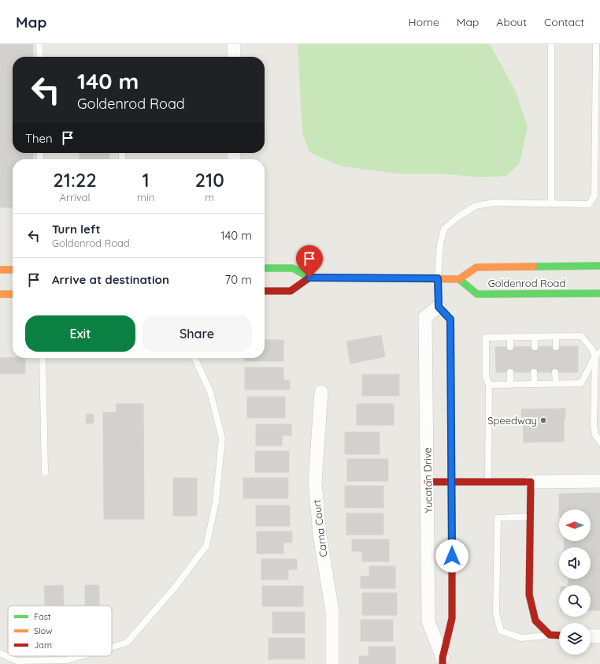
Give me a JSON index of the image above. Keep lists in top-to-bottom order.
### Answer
{
  "streets": {
    "street": ["Goldenrod Road", "Yucatan Drive", "Carna Court"]
  },
  "places": ["Speedway"],
  "legend": ["Fast", "Slow", "Jam"],
  "north": "left",
  "page": {
    "header": "Map",
    "nav": [
      "Home",
      "Map",
      "About",
      "Contact"
    ],
    "turn": ["140 m", "Goldenrod Road"],
    "then": "Then",
    "eta": [
      "21:22",
      "Arrival",
      "1",
      "min",
      "210",
      "m"
    ],
    "list": [
      {
        "name": "Turn left",
        "note": "Goldenrod Road",
        "value": "140 m"
      },
      {
        "name": "Arrive at destination",
        "value": "70 m"
      }
    ],
    "buttons": ["Exit", "Share"]
  }
}
